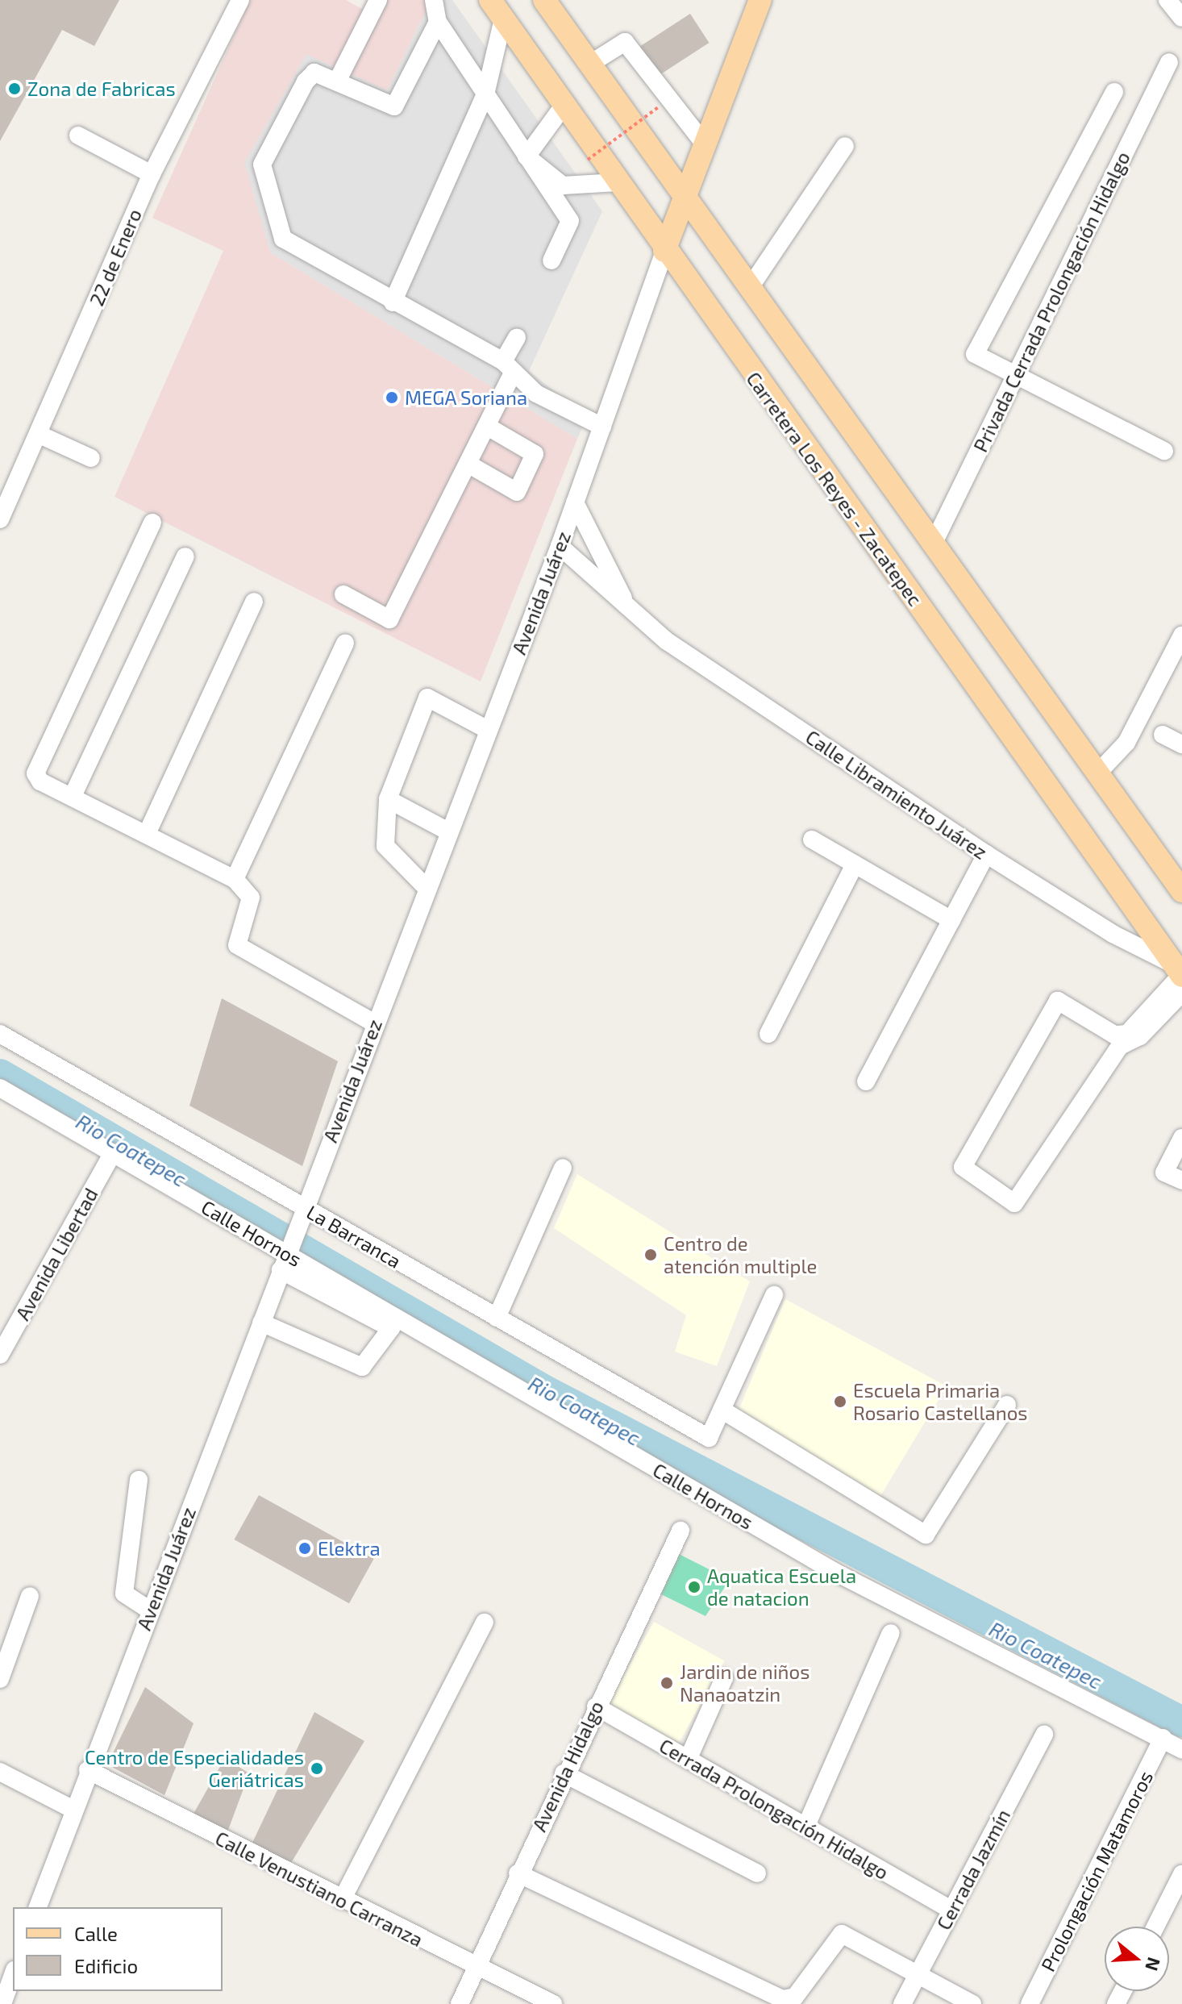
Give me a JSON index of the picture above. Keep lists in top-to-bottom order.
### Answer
{
  "streets": {
    "main road": ["Carretera Los Reyes - Zacatepec"],
    "street": [
      "22 de Enero",
      "Privada Cerrada Prolongación Hidalgo",
      "Avenida Juárez",
      "Calle Libramiento Juárez",
      "Calle Hornos",
      "La Barranca",
      "Avenida Libertad",
      "Avenida Hidalgo",
      "Cerrada Prolongación Hidalgo",
      "Cerrada Jazmín",
      "Prolongación Matamoros",
      "Calle Venustiano Carranza"
    ]
  },
  "crossings": [
    ["Carretera Los Reyes - Zacatepec", "Avenida Juárez"],
    ["Carretera Los Reyes - Zacatepec", "Calle Libramiento Juárez"],
    ["Avenida Juárez", "Calle Libramiento Juárez"],
    ["Avenida Juárez", "Calle Hornos"],
    ["Avenida Juárez", "La Barranca"],
    ["Avenida Juárez", "Calle Venustiano Carranza"],
    ["Calle Hornos", "Avenida Libertad"],
    ["Calle Hornos", "Prolongación Matamoros"],
    ["Avenida Hidalgo", "Cerrada Prolongación Hidalgo"],
    ["Avenida Hidalgo", "Calle Venustiano Carranza"],
    ["Cerrada Prolongación Hidalgo", "Cerrada Jazmín"]
  ],
  "water": ["Rio Coatepec"],
  "places": [
    "Zona de Fabricas",
    "MEGA Soriana",
    "Centro de atención multiple",
    "Escuela Primaria Rosario Castellanos",
    "Elektra",
    "Aquatica Escuela de natacion",
    "Jardin de niños Nanaoatzin",
    "Centro de Especialidades Geriátricas"
  ],
  "legend": ["Calle", "Edificio"],
  "north": "right"
}
